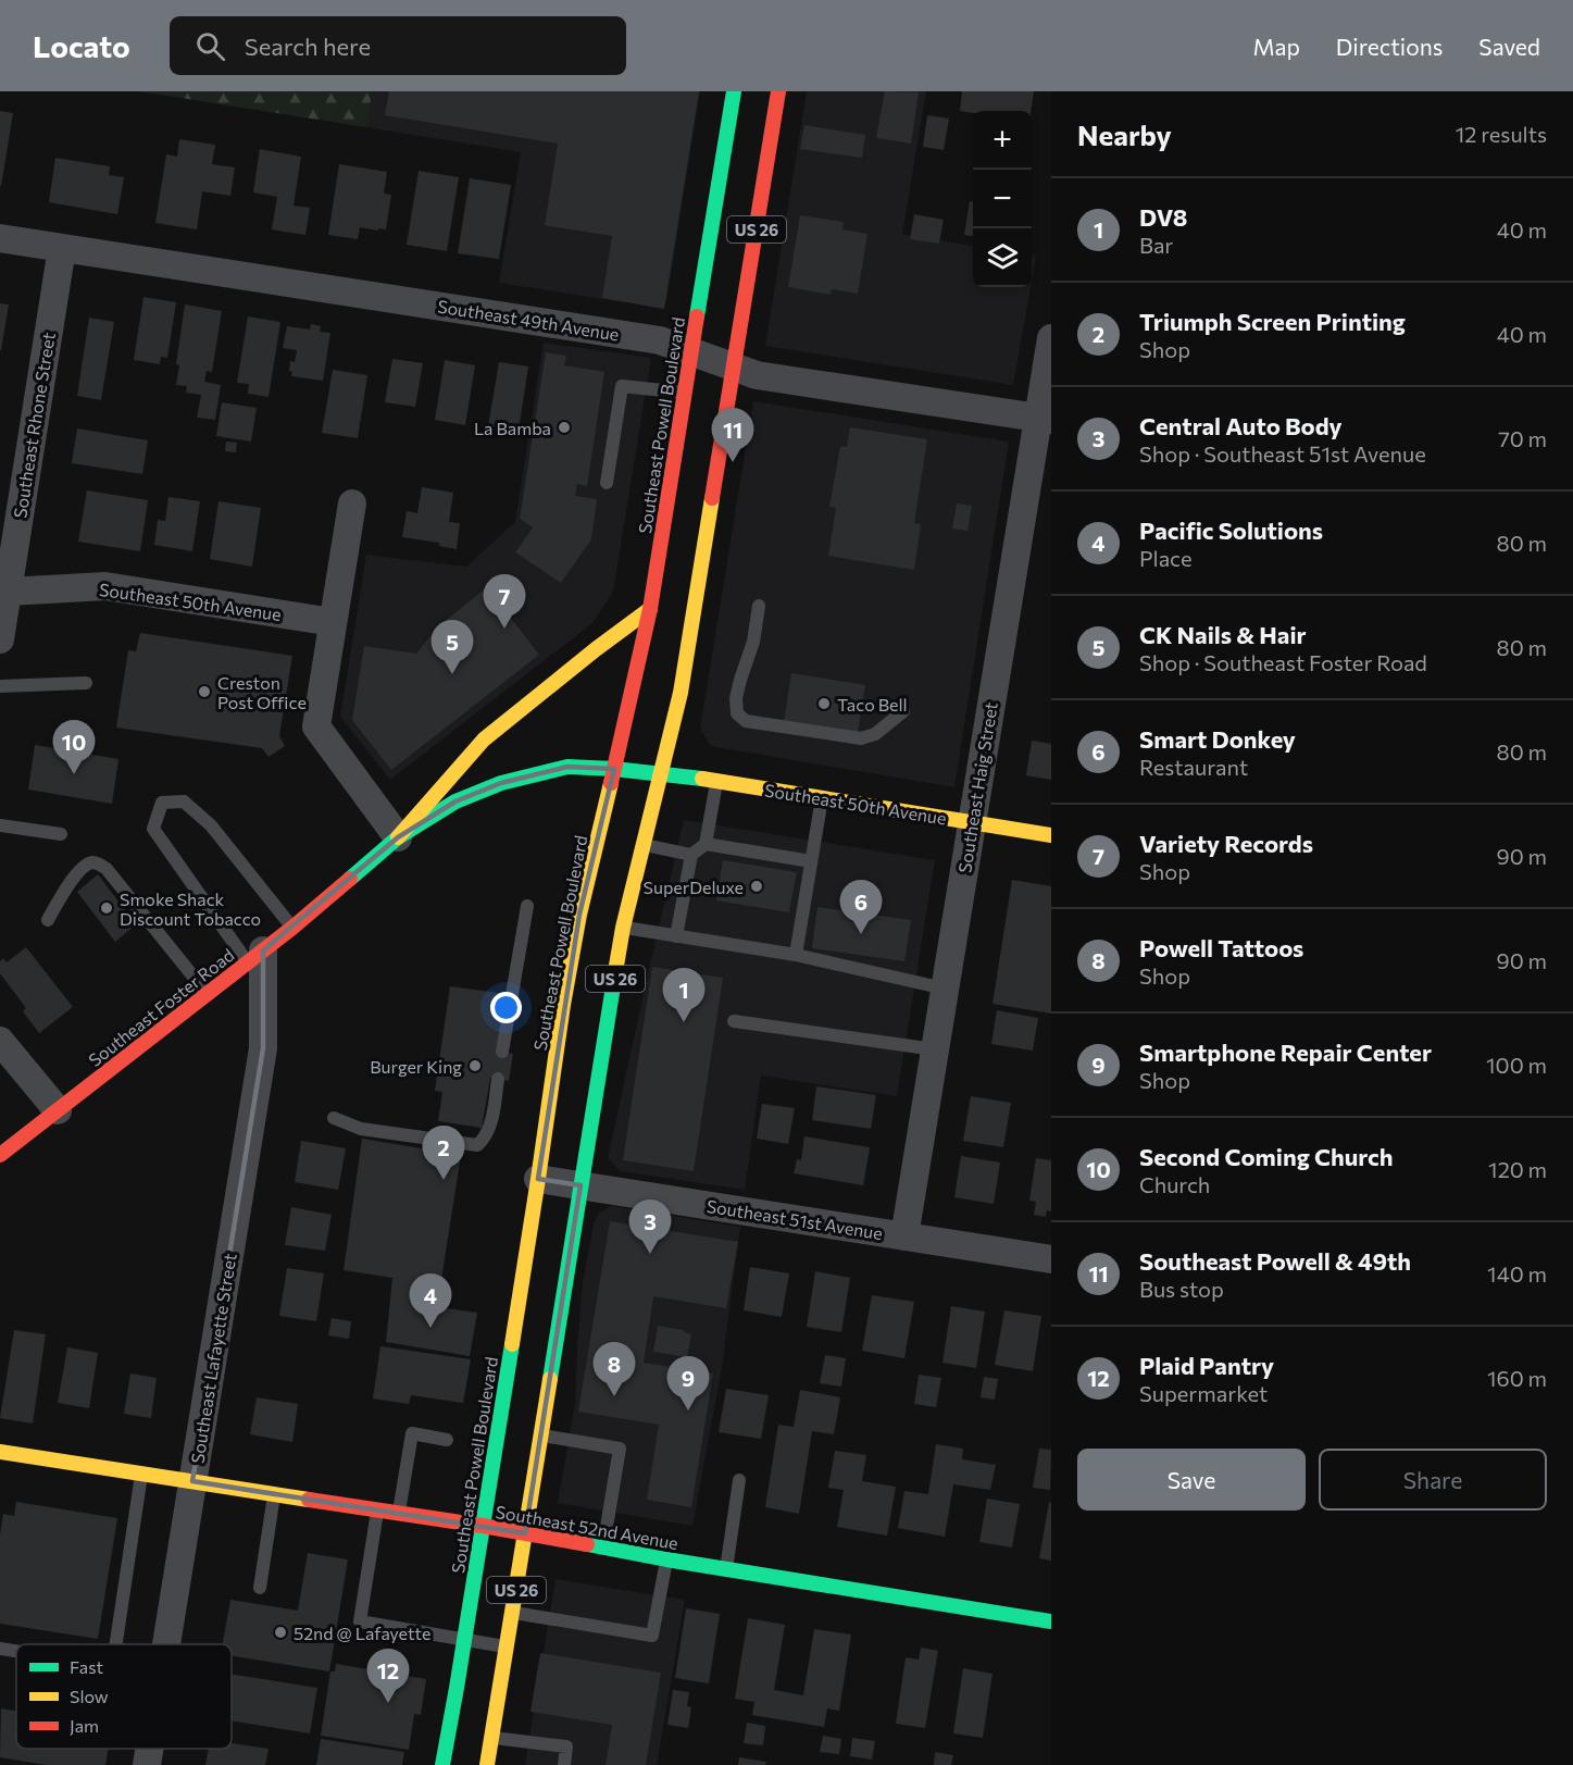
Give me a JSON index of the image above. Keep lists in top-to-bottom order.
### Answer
{
  "streets": {
    "main road": [
      "US 26",
      "Southeast Powell Boulevard",
      "Southeast 50th Avenue",
      "Southeast Foster Road",
      "Southeast 52nd Avenue"
    ],
    "street": [
      "Southeast 49th Avenue",
      "Southeast Rhone Street",
      "Southeast Haig Street",
      "Southeast 51st Avenue",
      "Southeast Lafayette Street"
    ]
  },
  "crossings": [
    ["US 26", "Southeast 49th Avenue"],
    ["US 26", "Southeast 50th Avenue"],
    ["US 26", "Southeast Foster Road"],
    ["US 26", "Southeast 51st Avenue"],
    ["US 26", "Southeast 52nd Avenue"],
    ["Southeast 49th Avenue", "Southeast Rhone Street"],
    ["Southeast 49th Avenue", "Southeast Powell Boulevard"],
    ["Southeast 49th Avenue", "Southeast Haig Street"],
    ["Southeast Rhone Street", "Southeast 50th Avenue"],
    ["Southeast Powell Boulevard", "Southeast Foster Road"],
    ["Southeast Powell Boulevard", "Southeast 51st Avenue"],
    ["Southeast Powell Boulevard", "Southeast 52nd Avenue"],
    ["Southeast 50th Avenue", "Southeast Haig Street"],
    ["Southeast 50th Avenue", "Southeast Foster Road"],
    ["Southeast Haig Street", "Southeast 51st Avenue"],
    ["Southeast Foster Road", "Southeast Lafayette Street"],
    ["Southeast Lafayette Street", "Southeast 52nd Avenue"]
  ],
  "places": [
    "La Bamba",
    "Creston Post Office",
    "Taco Bell",
    "SuperDeluxe",
    "Smoke Shack Discount Tobacco",
    "Burger King",
    "52nd @ Lafayette"
  ],
  "legend": ["Fast", "Slow", "Jam"],
  "page": {
    "header": "Locato",
    "search": "Search here",
    "nav": ["Map", "Directions", "Saved"],
    "heading": ["Nearby", "12 results"],
    "map_buttons": ["+", "−"],
    "list": [
      {
        "mark": "1",
        "name": "DV8",
        "note": "Bar",
        "value": "40 m"
      },
      {
        "mark": "2",
        "name": "Triumph Screen Printing",
        "note": "Shop",
        "value": "40 m"
      },
      {
        "mark": "3",
        "name": "Central Auto Body",
        "note": "Shop · Southeast 51st Avenue",
        "value": "70 m"
      },
      {
        "mark": "4",
        "name": "Pacific Solutions",
        "note": "Place",
        "value": "80 m"
      },
      {
        "mark": "5",
        "name": "CK Nails & Hair",
        "note": "Shop · Southeast Foster Road",
        "value": "80 m"
      },
      {
        "mark": "6",
        "name": "Smart Donkey",
        "note": "Restaurant",
        "value": "80 m"
      },
      {
        "mark": "7",
        "name": "Variety Records",
        "note": "Shop",
        "value": "90 m"
      },
      {
        "mark": "8",
        "name": "Powell Tattoos",
        "note": "Shop",
        "value": "90 m"
      },
      {
        "mark": "9",
        "name": "Smartphone Repair Center",
        "note": "Shop",
        "value": "100 m"
      },
      {
        "mark": "10",
        "name": "Second Coming Church",
        "note": "Church",
        "value": "120 m"
      },
      {
        "mark": "11",
        "name": "Southeast Powell & 49th",
        "note": "Bus stop",
        "value": "140 m"
      },
      {
        "mark": "12",
        "name": "Plaid Pantry",
        "note": "Supermarket",
        "value": "160 m"
      }
    ],
    "pins": [
      "11",
      "7",
      "5",
      "10",
      "6",
      "1",
      "2",
      "3",
      "4",
      "8",
      "9",
      "12"
    ],
    "buttons": ["Save", "Share"]
  }
}
